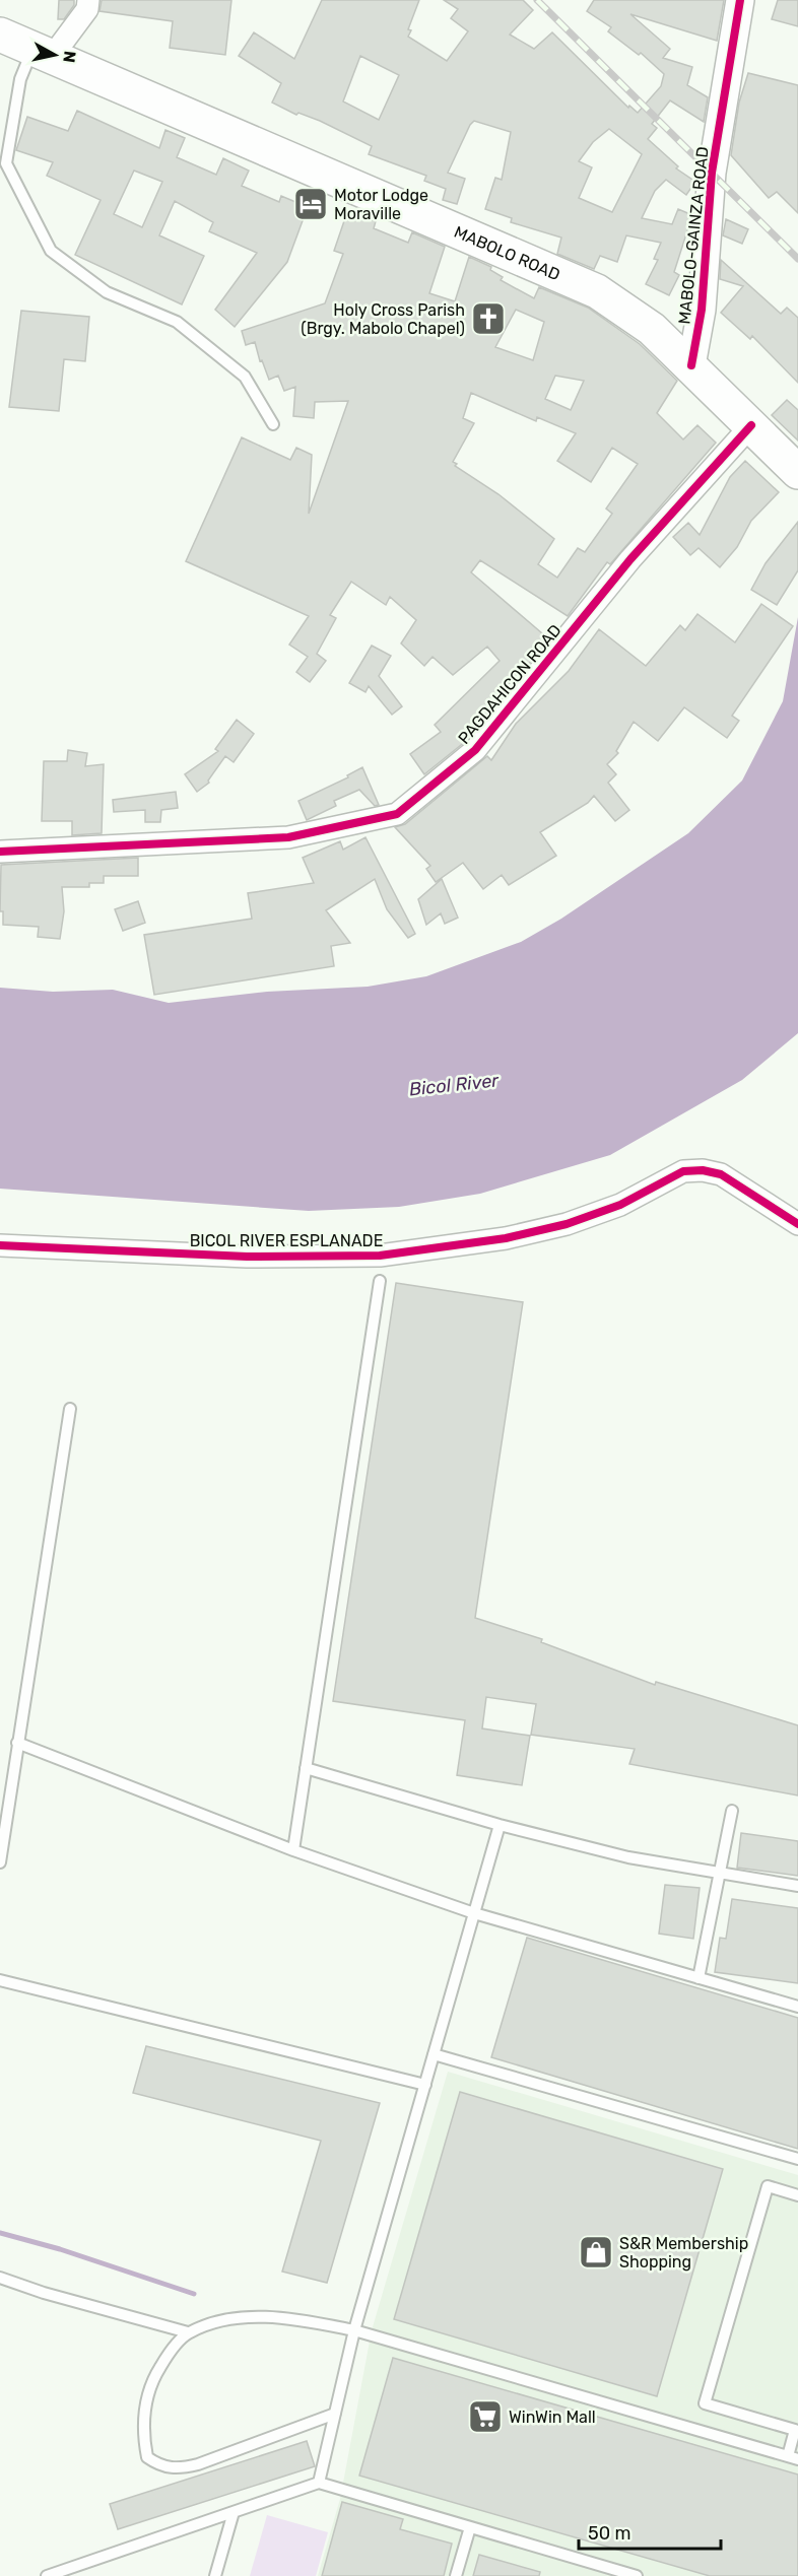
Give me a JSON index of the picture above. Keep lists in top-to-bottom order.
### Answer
{
  "streets": {
    "highway": ["MABOLO ROAD"],
    "street": ["MABOLO-GAINZA ROAD", "PAGDAHICON ROAD", "BICOL RIVER ESPLANADE"]
  },
  "crossings": [
    ["MABOLO-GAINZA ROAD", "MABOLO ROAD"],
    ["MABOLO ROAD", "PAGDAHICON ROAD"]
  ],
  "water": ["Bicol River"],
  "places": {
    "hotel": ["Motor Lodge Moraville"],
    "church": ["Holy Cross Parish (Brgy. Mabolo Chapel)"],
    "shop": ["S&R Membership Shopping"],
    "supermarket": ["WinWin Mall"]
  },
  "scale_bar": "50 m",
  "north": "right"
}
